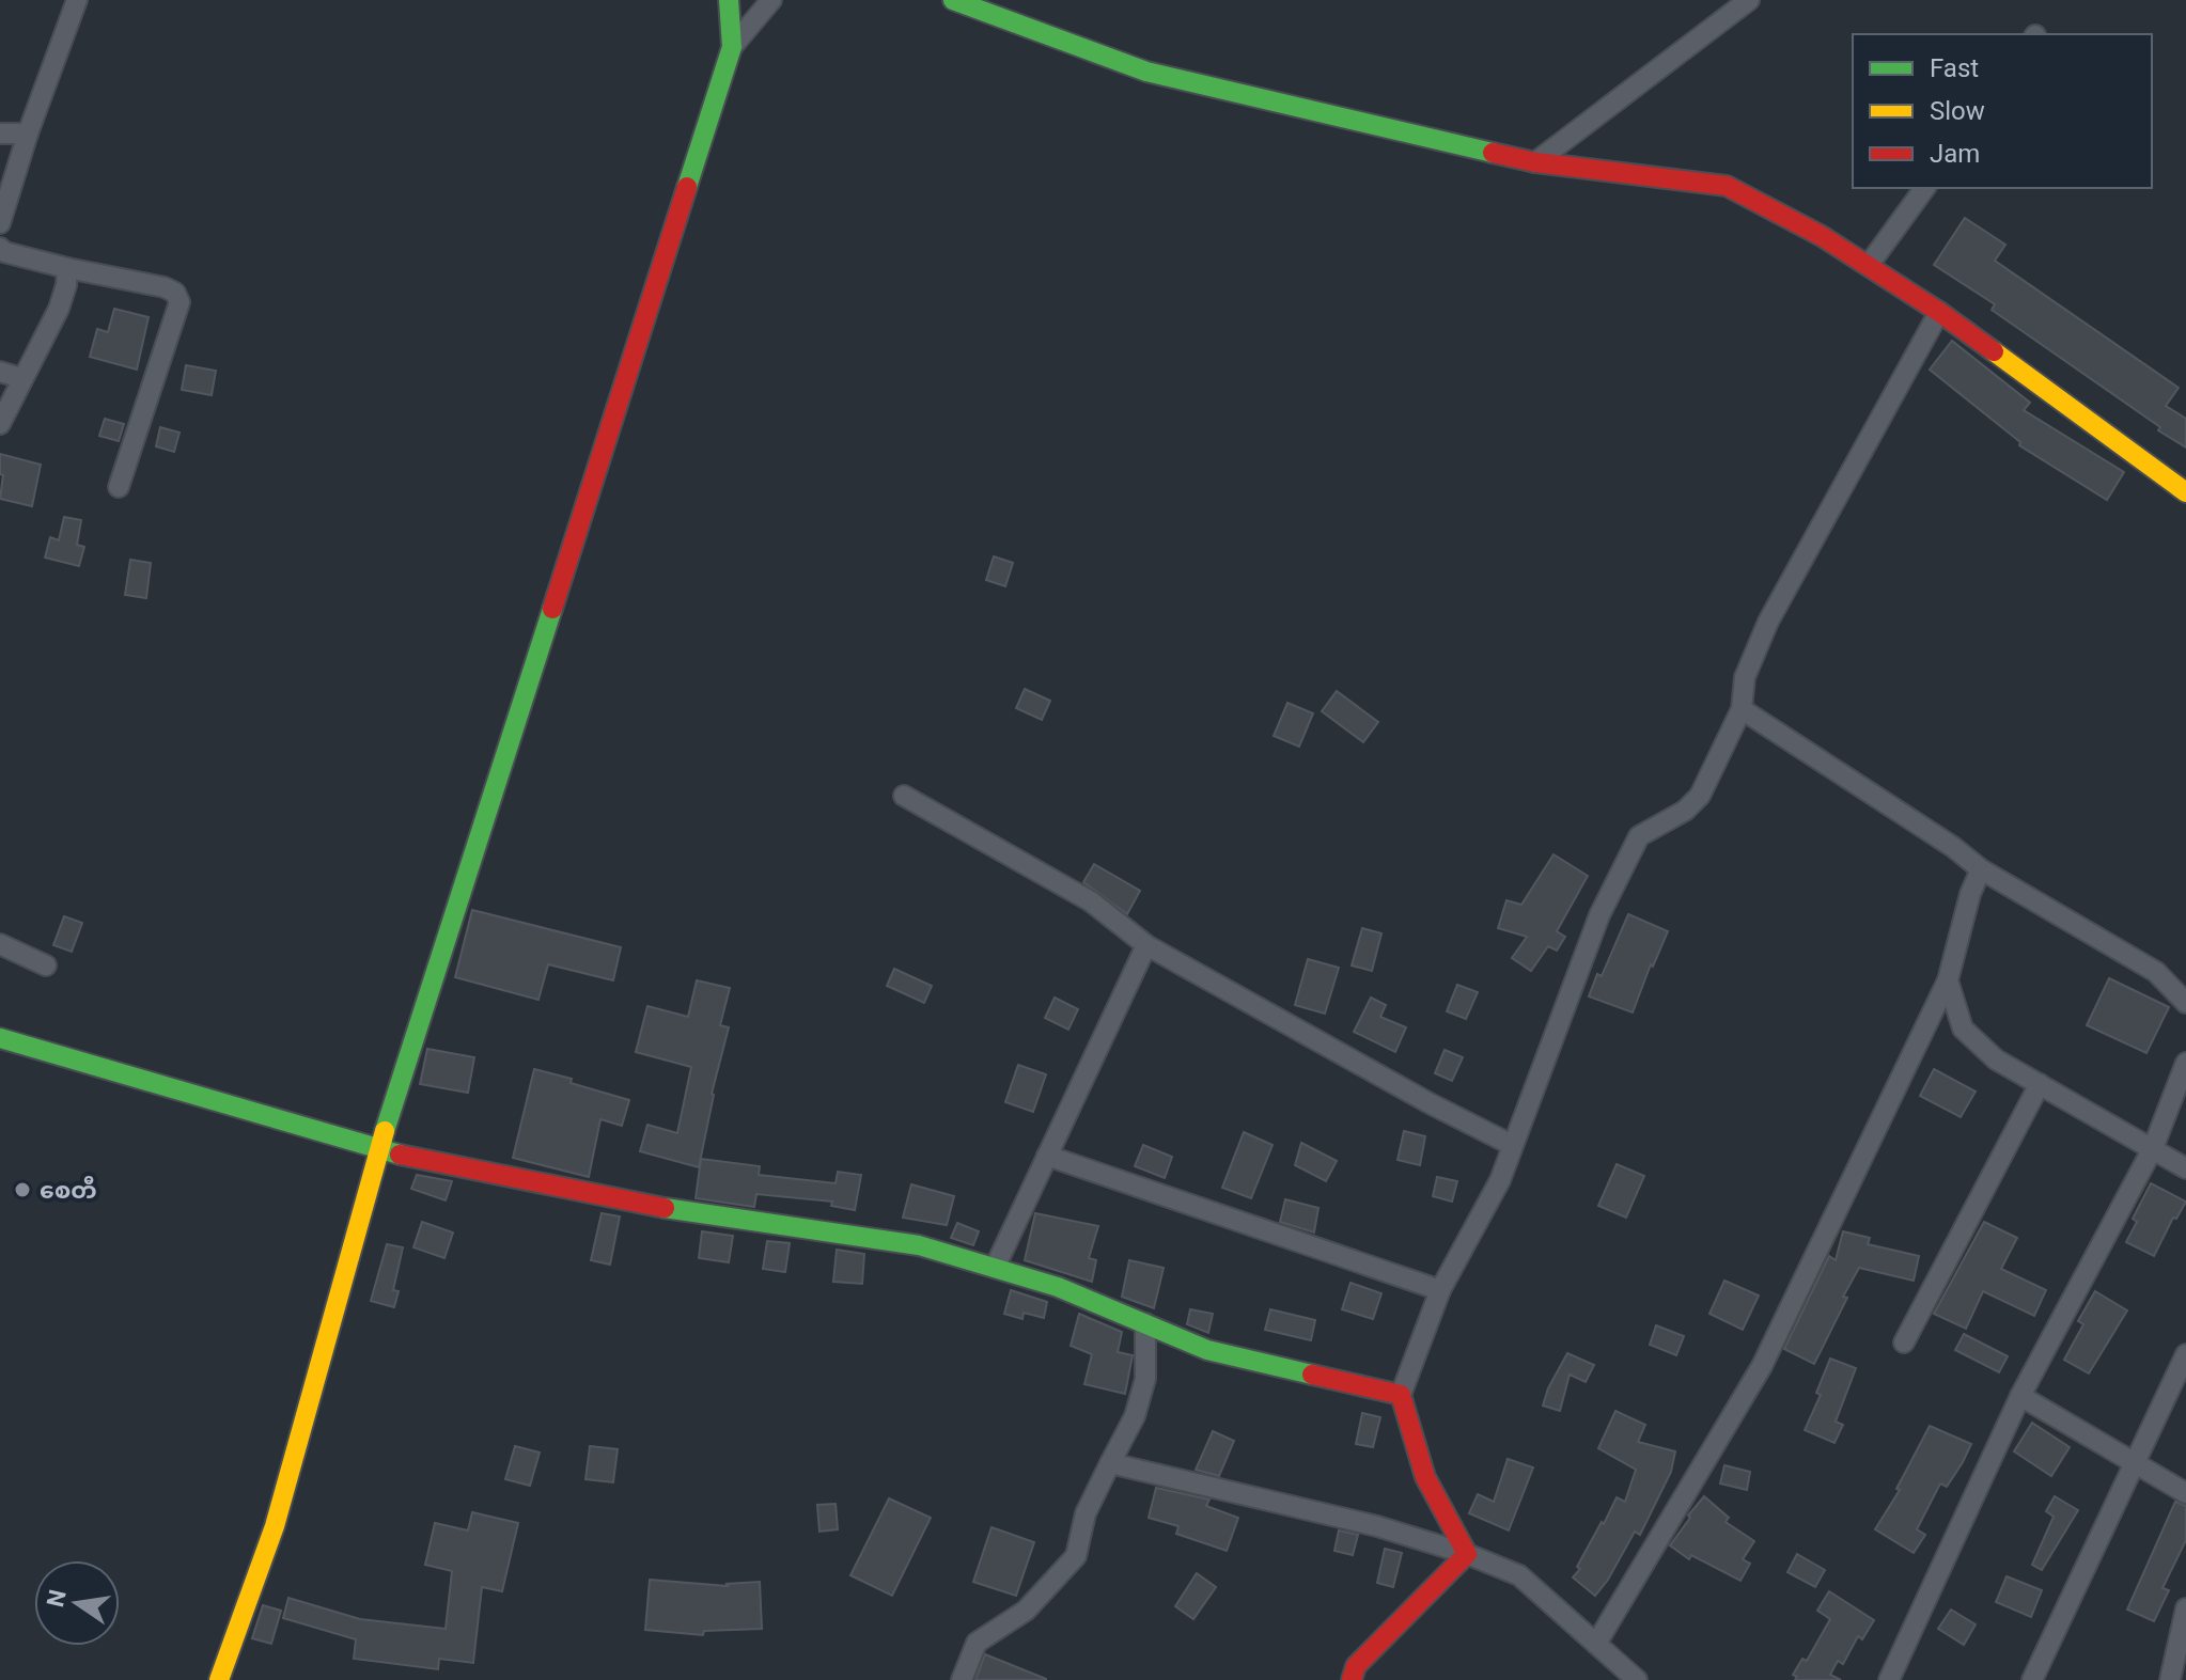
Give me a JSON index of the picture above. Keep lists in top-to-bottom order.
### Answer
{
  "places": ["စေတီ"],
  "legend": ["Fast", "Slow", "Jam"],
  "north": "left"
}
